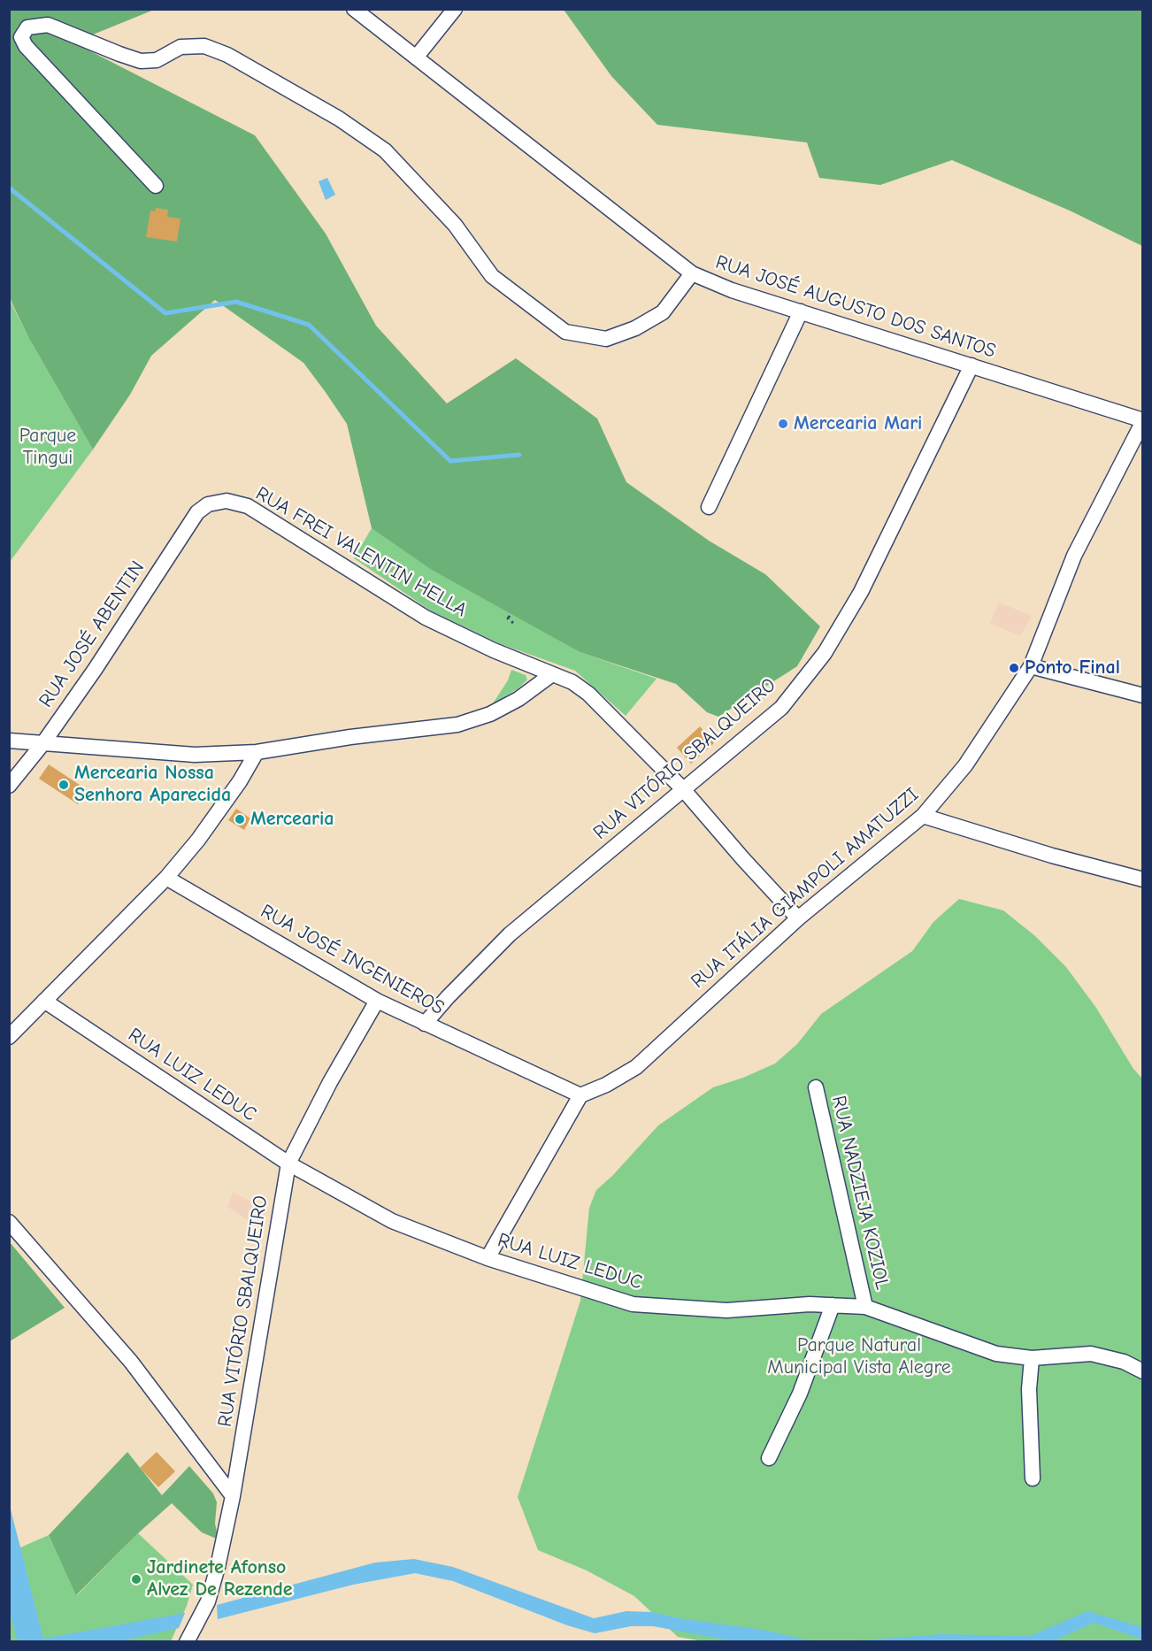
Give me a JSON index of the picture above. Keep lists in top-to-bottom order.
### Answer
{
  "streets": {
    "street": [
      "RUA JOSÉ AUGUSTO DOS SANTOS",
      "RUA FREI VALENTIN HELLA",
      "RUA JOSÉ ABENTIN",
      "RUA VITÓRIO SBALQUEIRO",
      "RUA ITÁLIA GIAMPOLI AMATUZZI",
      "RUA JOSÉ INGENIEROS",
      "RUA LUIZ LEDUC",
      "RUA NADZIEJA KOZIOL"
    ]
  },
  "crossings": [
    ["RUA JOSÉ AUGUSTO DOS SANTOS", "RUA VITÓRIO SBALQUEIRO"],
    ["RUA JOSÉ AUGUSTO DOS SANTOS", "RUA ITÁLIA GIAMPOLI AMATUZZI"],
    ["RUA FREI VALENTIN HELLA", "RUA JOSÉ ABENTIN"],
    ["RUA FREI VALENTIN HELLA", "RUA VITÓRIO SBALQUEIRO"],
    ["RUA FREI VALENTIN HELLA", "RUA ITÁLIA GIAMPOLI AMATUZZI"],
    ["RUA VITÓRIO SBALQUEIRO", "RUA JOSÉ INGENIEROS"],
    ["RUA VITÓRIO SBALQUEIRO", "RUA LUIZ LEDUC"],
    ["RUA ITÁLIA GIAMPOLI AMATUZZI", "RUA JOSÉ INGENIEROS"],
    ["RUA LUIZ LEDUC", "RUA NADZIEJA KOZIOL"]
  ],
  "parks": ["Parque Tingui", "Parque Natural Municipal Vista Alegre"],
  "places": [
    "Mercearia Mari",
    "Ponto Final",
    "Mercearia Nossa Senhora Aparecida",
    "Mercearia",
    "Jardinete Afonso Alvez De Rezende"
  ]
}
